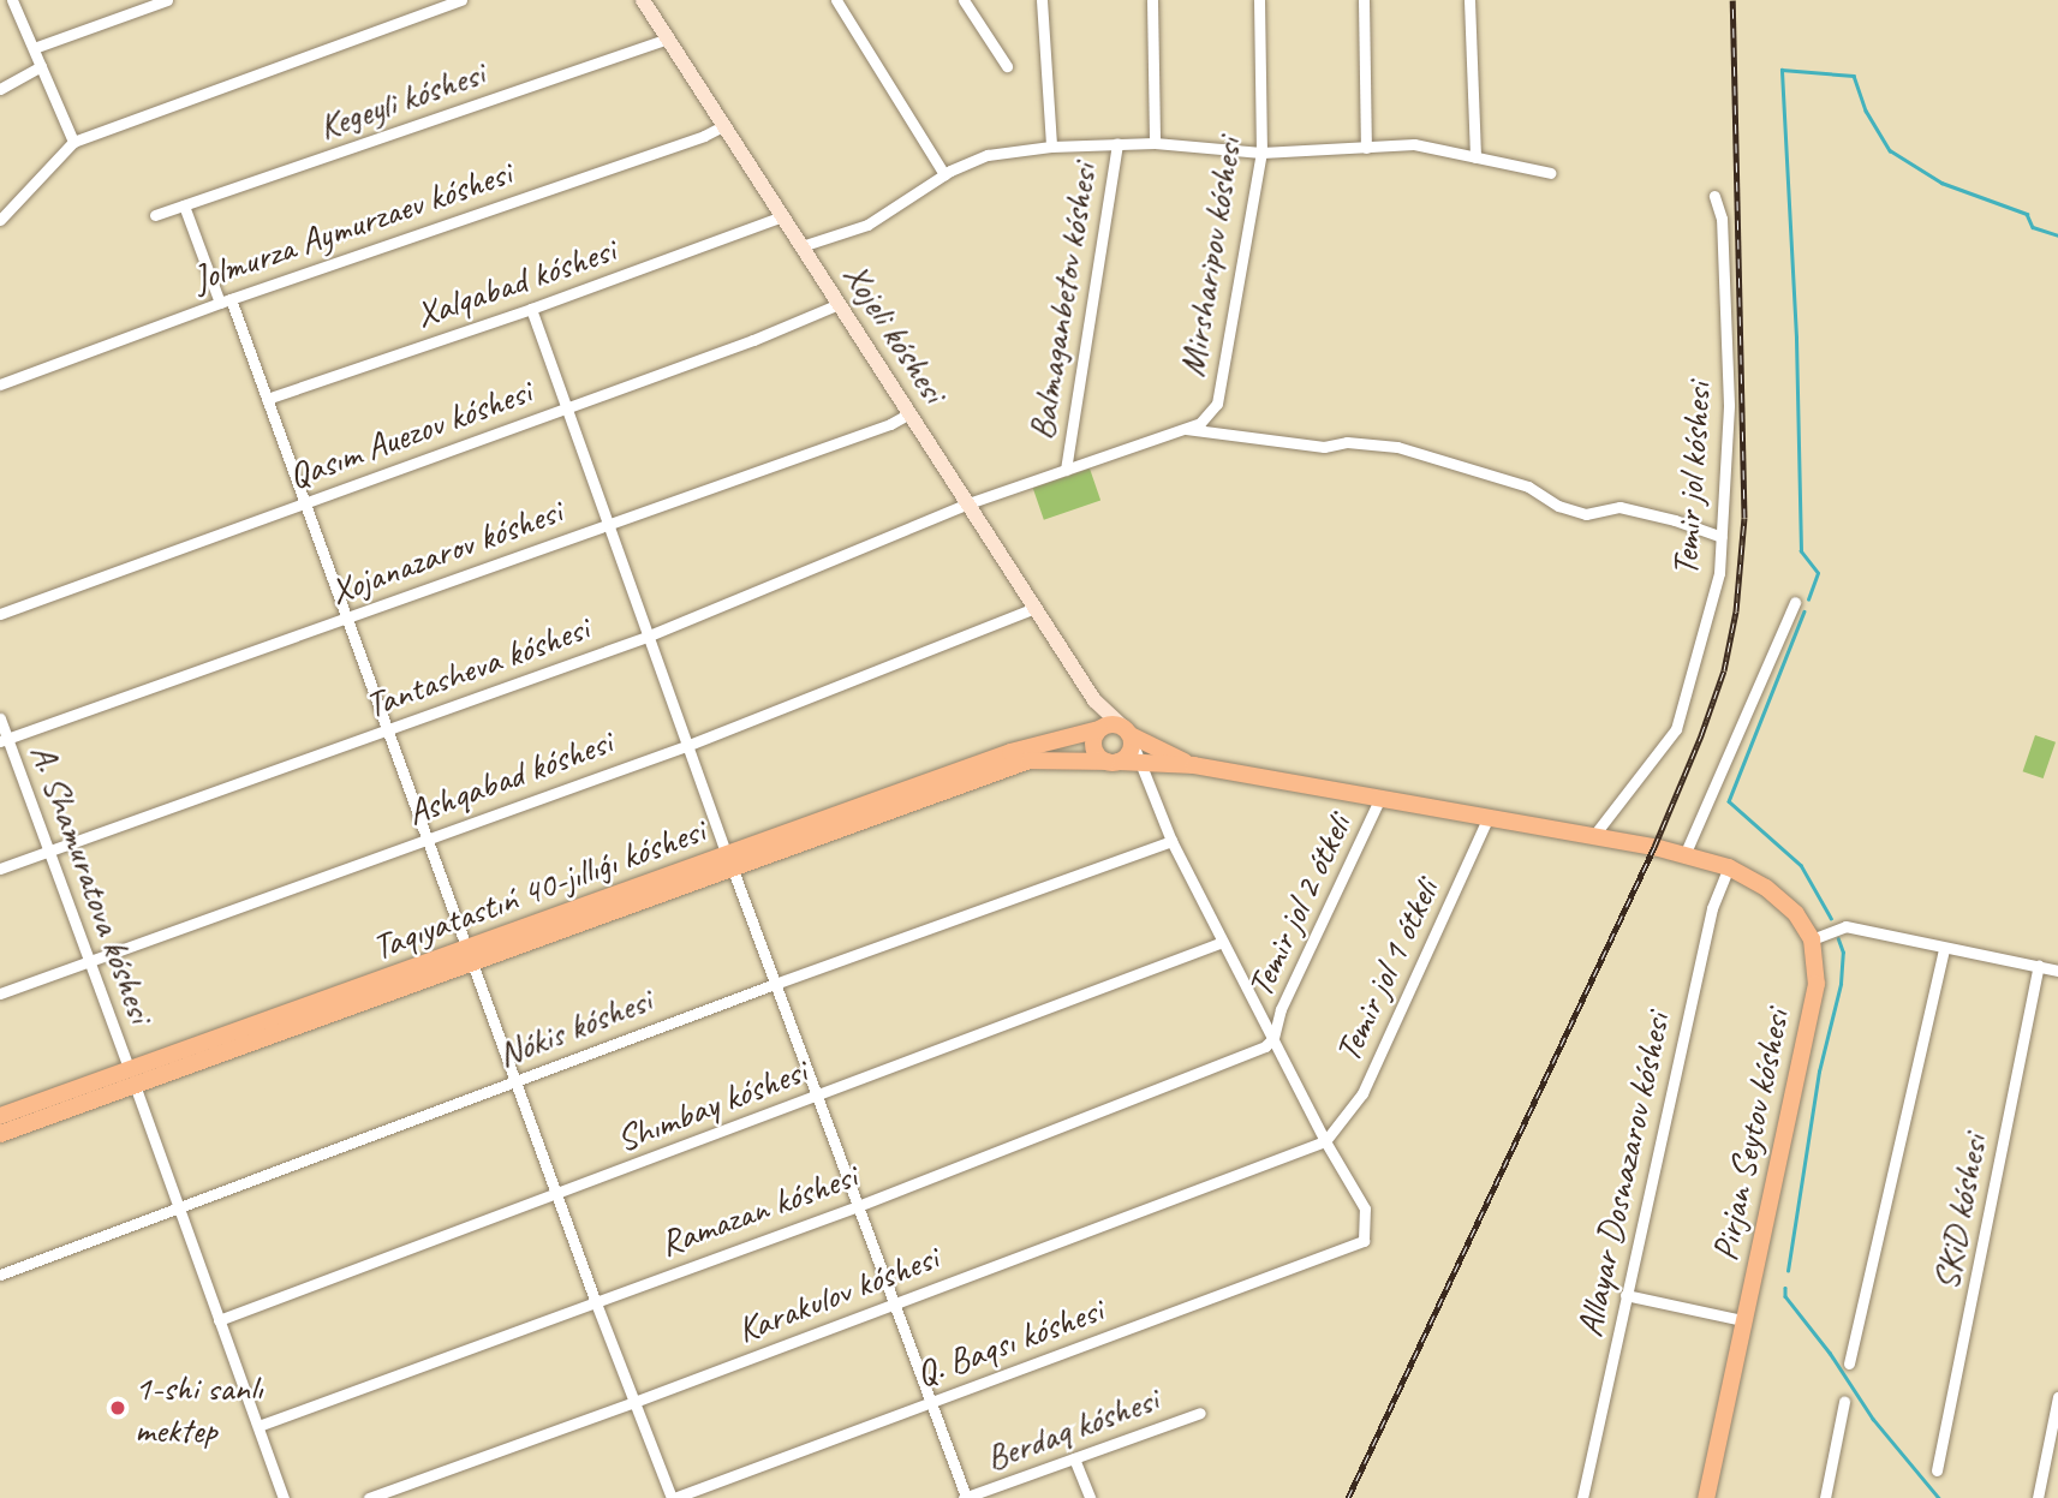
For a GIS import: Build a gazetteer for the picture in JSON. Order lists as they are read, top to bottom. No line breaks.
{"streets":{"main road":["Taqıyatastıń 40-jıllıǵı kóshesi","Pirjan Seytov kóshesi"],"street":["Kegeyli kóshesi","Jolmurza Aymurzaev kóshesi","Mirsharipov kóshesi","Xalqabad kóshesi","Balmaganbetov kóshesi","Xojeli kóshesi","Qasım Auezov kóshesi","Temir jol kóshesi","Xojanazarov kóshesi","Tantasheva kóshesi","Ashqabad kóshesi","A. Shamuratova kóshesi","Temir jol 2 ótkeli","Temir jol 1 ótkeli","Nókis kóshesi","Shımbay kóshesi","Allayar Dosnazarov kóshesi","Ramazan kóshesi","SKiD kóshesi","Karakulov kóshesi","Q. Baqsı kóshesi","Berdaq kóshesi"]},"crossings":[["Kegeyli kóshesi","Xojeli kóshesi"],["Jolmurza Aymurzaev kóshesi","Xojeli kóshesi"],["Mirsharipov kóshesi","Balmaganbetov kóshesi"],["Mirsharipov kóshesi","Xojeli kóshesi"],["Mirsharipov kóshesi","Tantasheva kóshesi"],["Xalqabad kóshesi","Xojeli kóshesi"],["Xojeli kóshesi","Qasım Auezov kóshesi"],["Xojeli kóshesi","Xojanazarov kóshesi"],["Xojeli kóshesi","Tantasheva kóshesi"],["Xojeli kóshesi","Ashqabad kóshesi"],["Xojanazarov kóshesi","A. Shamuratova kóshesi"],["Tantasheva kóshesi","A. Shamuratova kóshesi"],["Ashqabad kóshesi","A. Shamuratova kóshesi"],["A. Shamuratova kóshesi","Taqıyatastıń 40-jıllıǵı kóshesi"],["A. Shamuratova kóshesi","Nókis kóshesi"],["A. Shamuratova kóshesi","Shımbay kóshesi"],["A. Shamuratova kóshesi","Ramazan kóshesi"],["Temir jol 2 ótkeli","Ramazan kóshesi"],["Temir jol 1 ótkeli","Karakulov kóshesi"],["Temir jol 1 ótkeli","Q. Baqsı kóshesi"],["Karakulov kóshesi","Q. Baqsı kóshesi"]],"places":["1-shi sanlı mektep"]}
